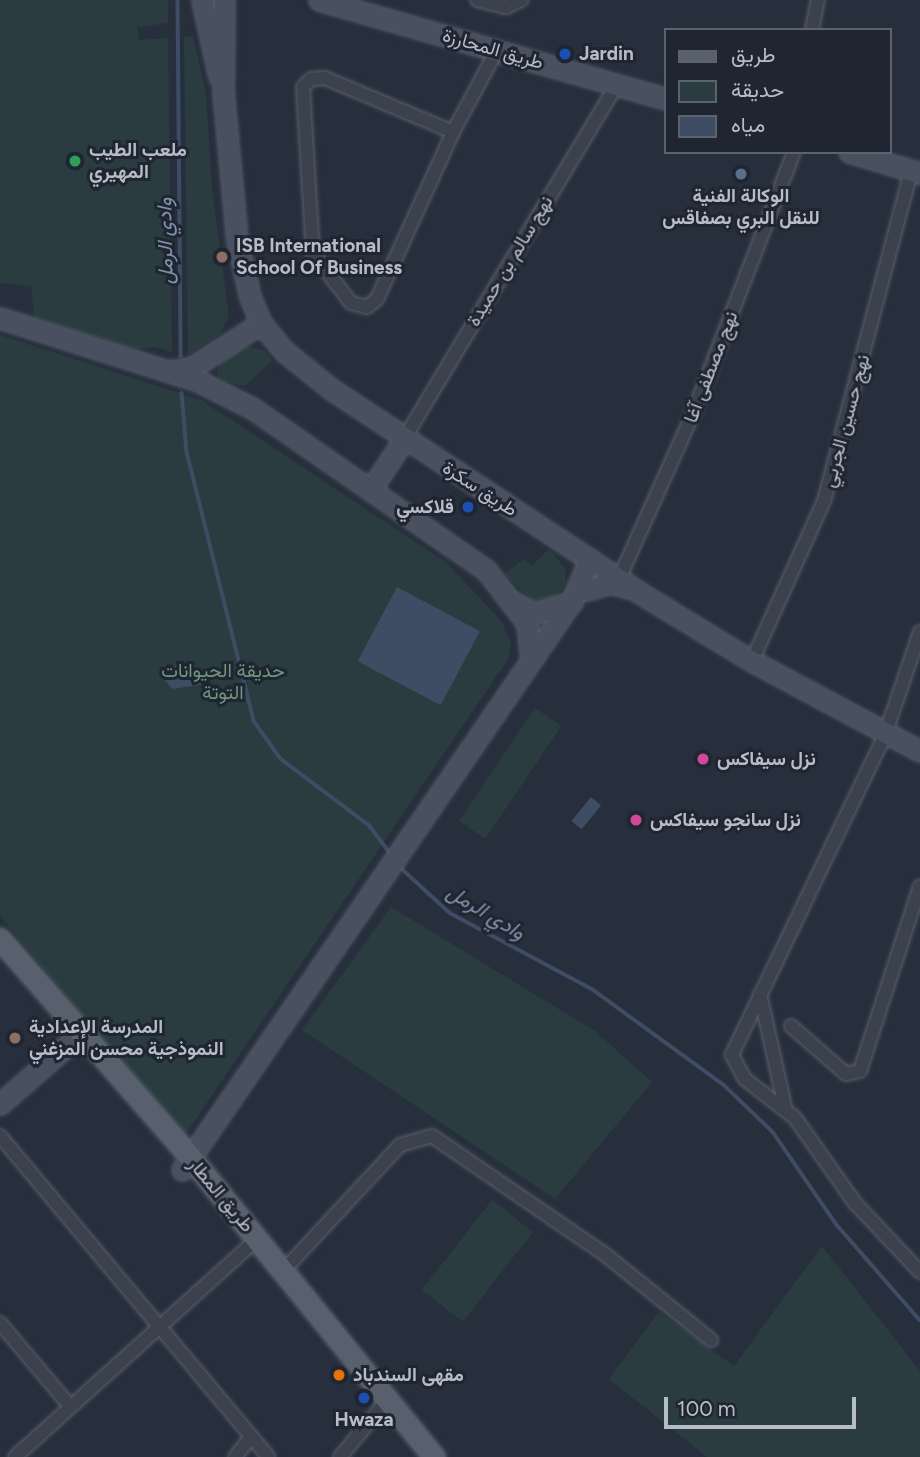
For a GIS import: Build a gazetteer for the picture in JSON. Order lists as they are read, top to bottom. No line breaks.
{"streets":{"main road":["طريق المحارزة","طريق سكرة","طريق المطار"],"street":["نهج سالم بن حميدة","نهج مصطفى آغا","نهج حسين الجربي"]},"crossings":[["طريق المحارزة","نهج سالم بن حميدة"],["نهج سالم بن حميدة","طريق سكرة"],["نهج مصطفى آغا","طريق سكرة"],["نهج حسين الجربي","طريق سكرة"]],"water":["وادي الرمل"],"parks":["حديقة الحيوانات التوتة"],"places":["Jardin","ملعب الطيب المهيري","الوكالة الفنية للنقل البري بصفاقس","ISB International School Of Business","قلاكسي","نزل سيفاكس","نزل سانجو سيفاكس","المدرسة الإعدادية النموذجية محسن المزغني","مقهى السندباد","Hwaza"],"legend":["طريق","حديقة","مياه"],"scale_bar":"100 m"}
